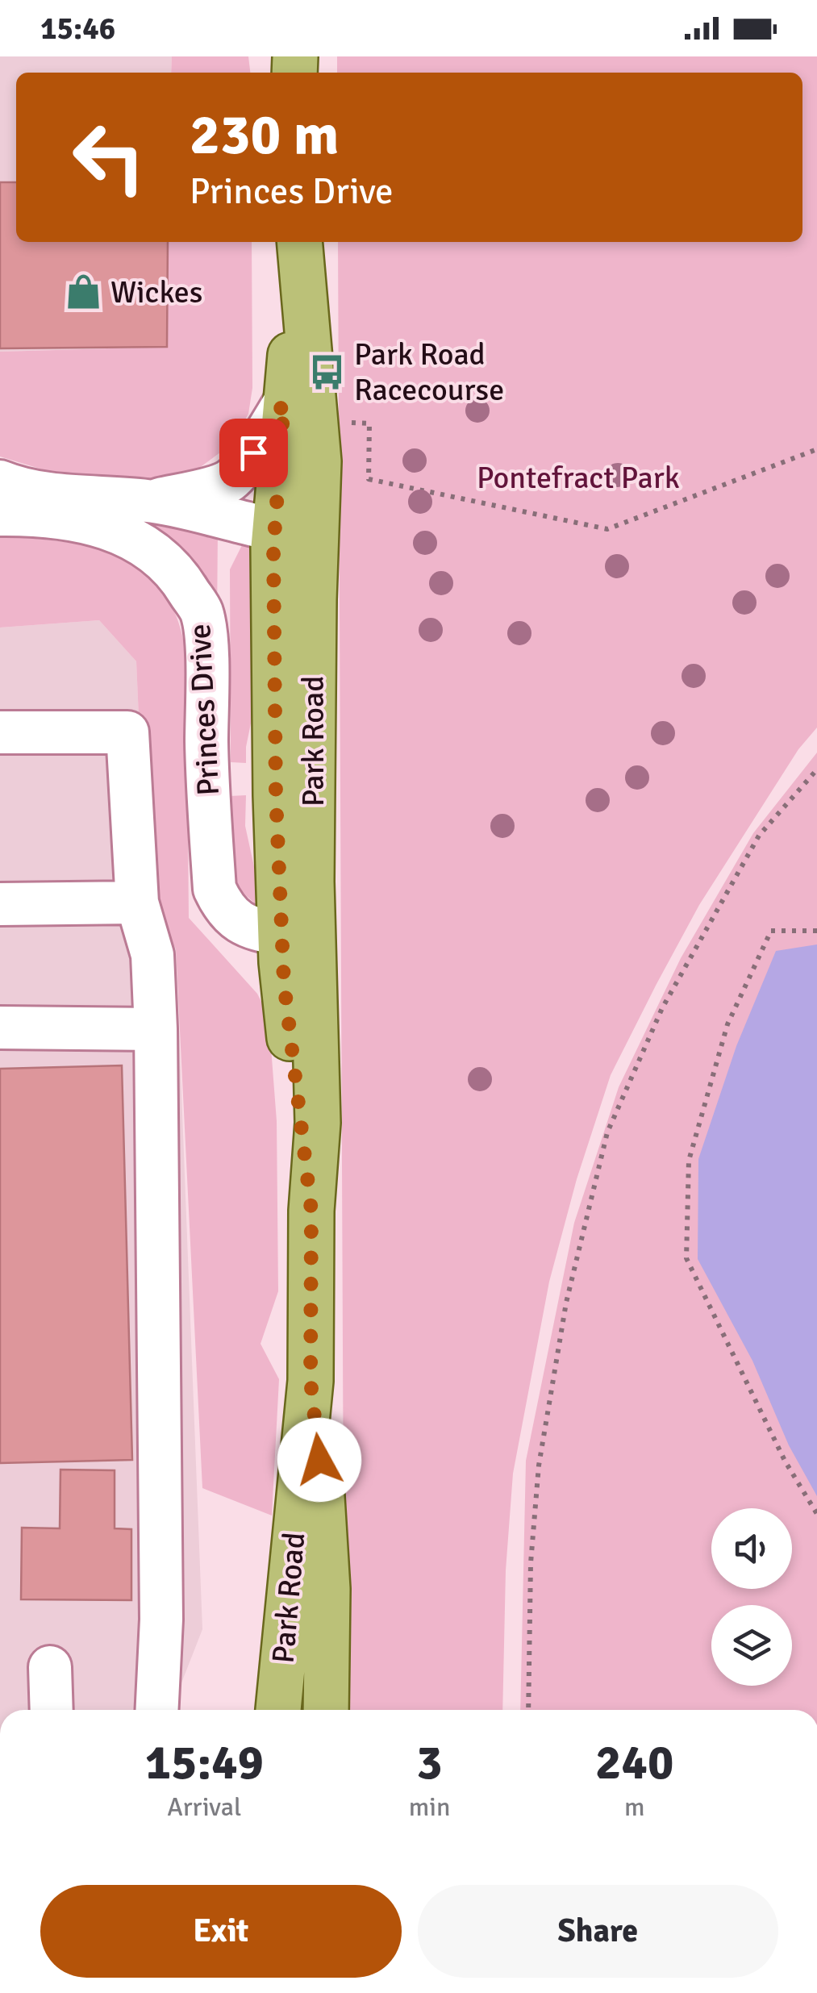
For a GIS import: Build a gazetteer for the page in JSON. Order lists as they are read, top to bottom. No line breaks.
{"streets":{"main road":["Park Road"],"street":["Princes Drive"]},"crossings":[["Princes Drive","Park Road"]],"parks":["Pontefract Park"],"places":{"shop":["Wickes"],"bus stop":["Park Road Racecourse"]},"page":{"status":"15:46","turn":["230 m","Princes Drive"],"eta":["15:49","Arrival","3","min","240","m"],"buttons":["Exit","Share"]}}
